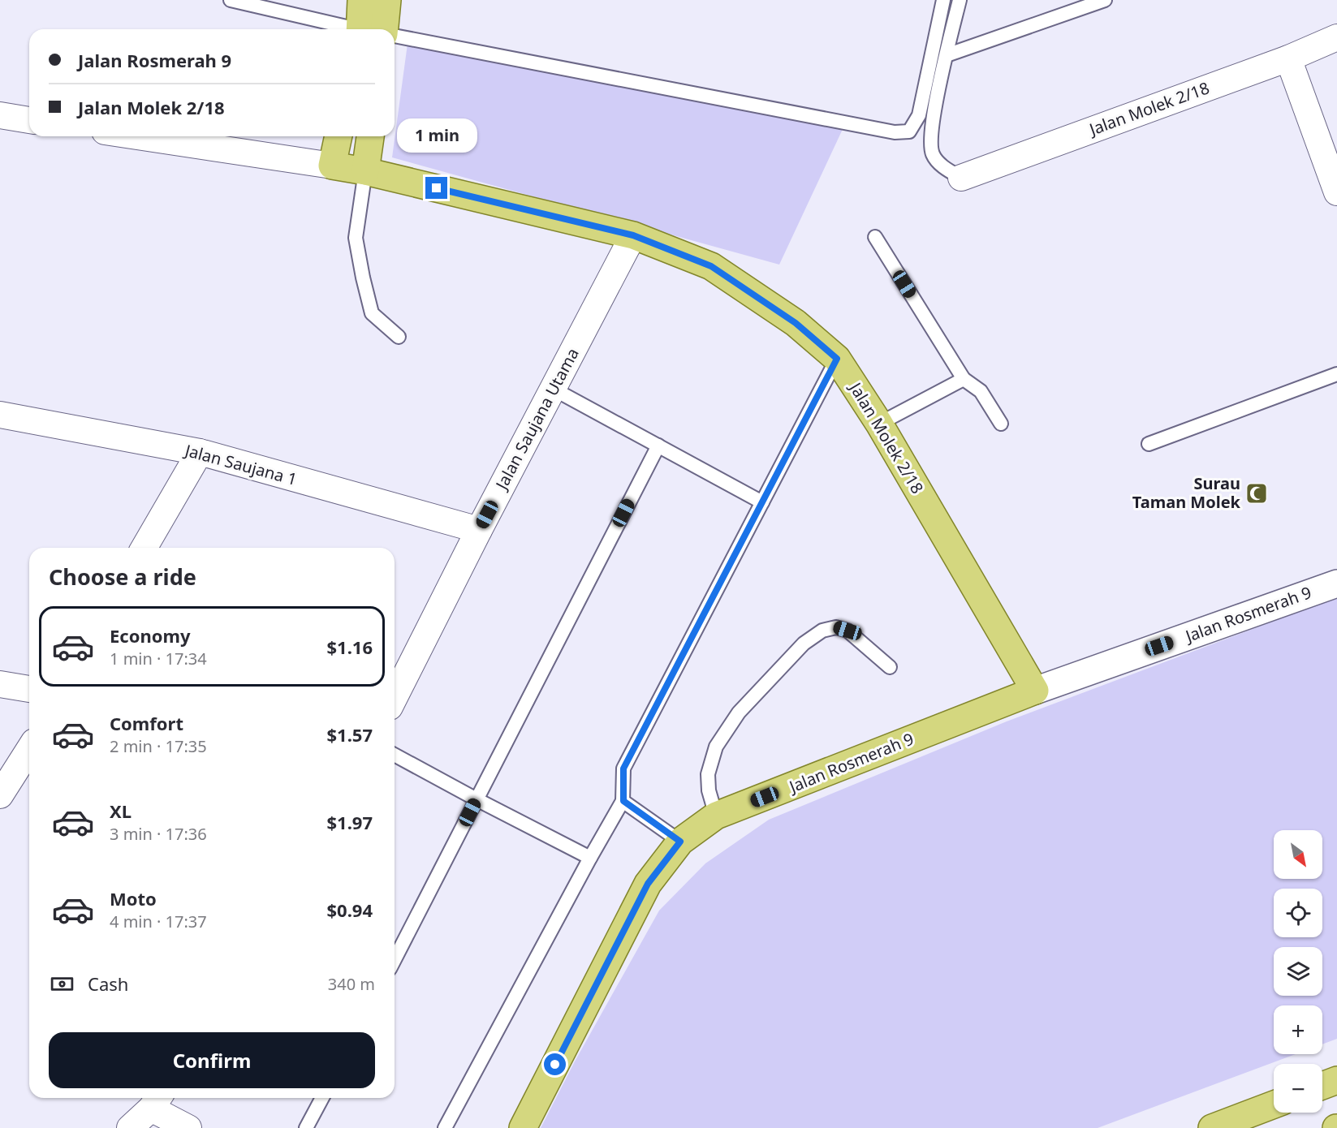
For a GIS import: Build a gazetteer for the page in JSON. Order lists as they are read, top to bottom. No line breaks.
{"streets":{"main road":["Jalan Molek 2/18","Jalan Rosmerah 9"],"street":["Jalan Saujana Utama","Jalan Saujana 1"]},"crossings":[["Jalan Molek 2/18","Jalan Saujana Utama"],["Jalan Molek 2/18","Jalan Rosmerah 9"],["Jalan Saujana Utama","Jalan Saujana 1"]],"places":{"mosque":["Surau Taman Molek"]},"north":"bottom right","page":{"banner":["Jalan Rosmerah 9","Jalan Molek 2/18"],"bubble":"1 min","heading":"Choose a ride","list":[{"name":"Economy","note":"1 min · 17:34","value":"$1.16"},{"name":"Comfort","note":"2 min · 17:35","value":"$1.57"},{"name":"XL","note":"3 min · 17:36","value":"$1.97"},{"name":"Moto","note":"4 min · 17:37","value":"$0.94"}],"map_buttons":["+","−"],"pay":["Cash","340 m"],"buttons":"Confirm"}}
